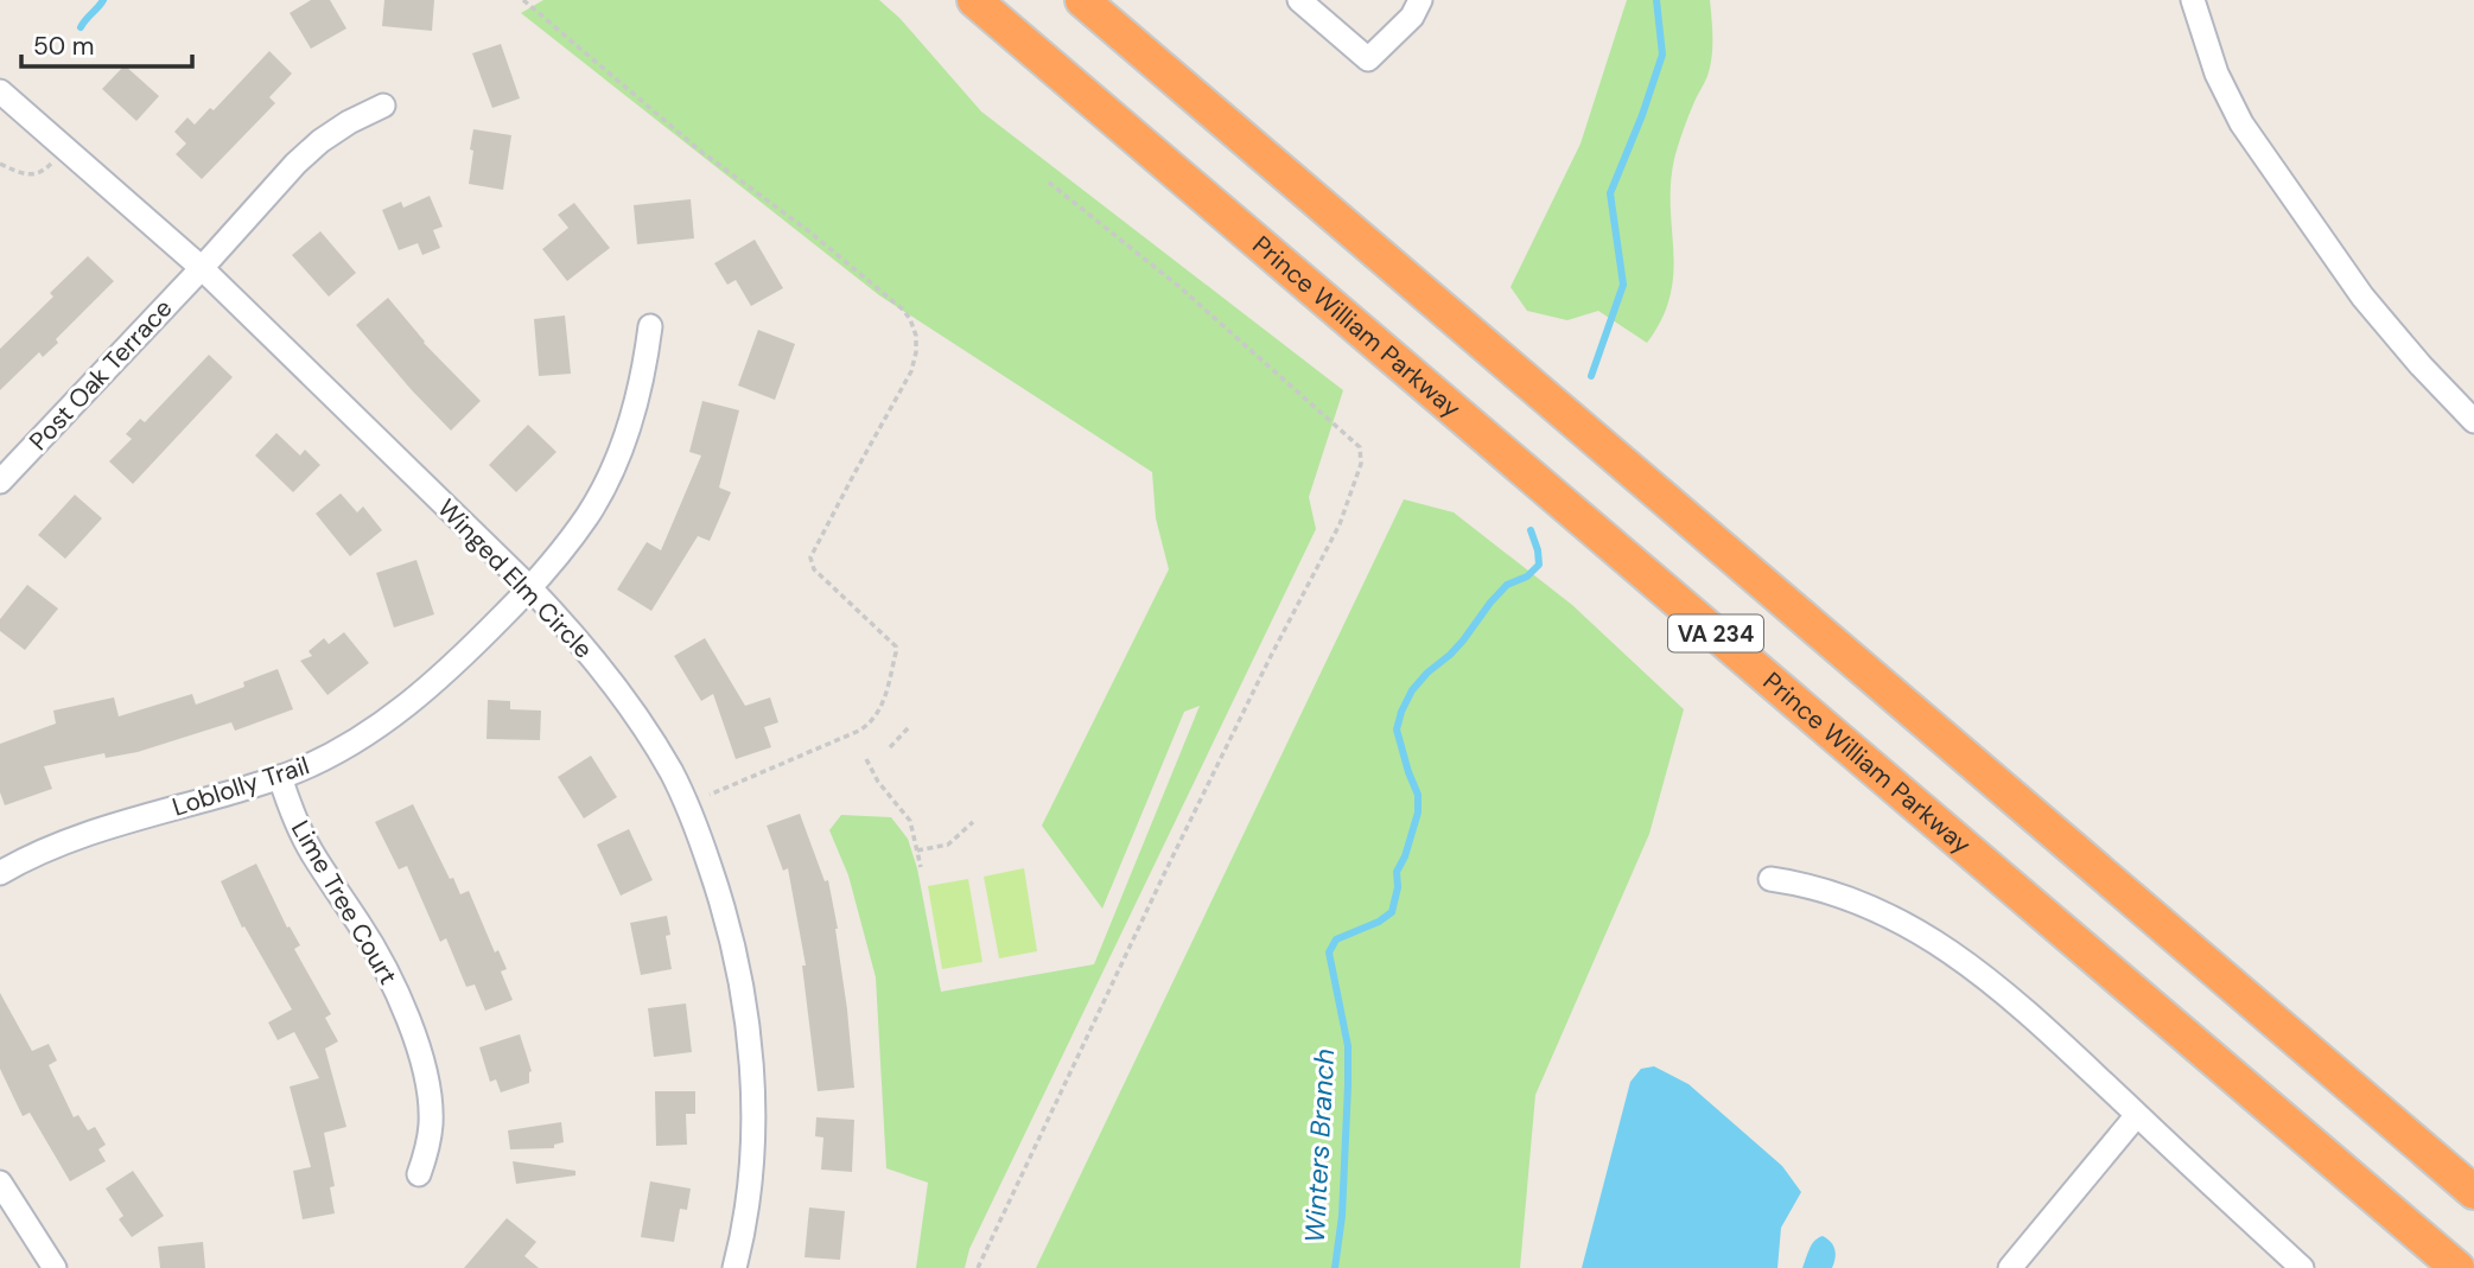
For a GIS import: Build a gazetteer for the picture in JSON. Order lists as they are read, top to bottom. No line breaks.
{"streets":{"highway":["Prince William Parkway","VA 234"],"street":["Post Oak Terrace","Winged Elm Circle","Loblolly Trail","Lime Tree Court"]},"crossings":[["Post Oak Terrace","Winged Elm Circle"],["Winged Elm Circle","Loblolly Trail"],["Loblolly Trail","Lime Tree Court"]],"water":["Winters Branch"],"scale_bar":"50 m"}
